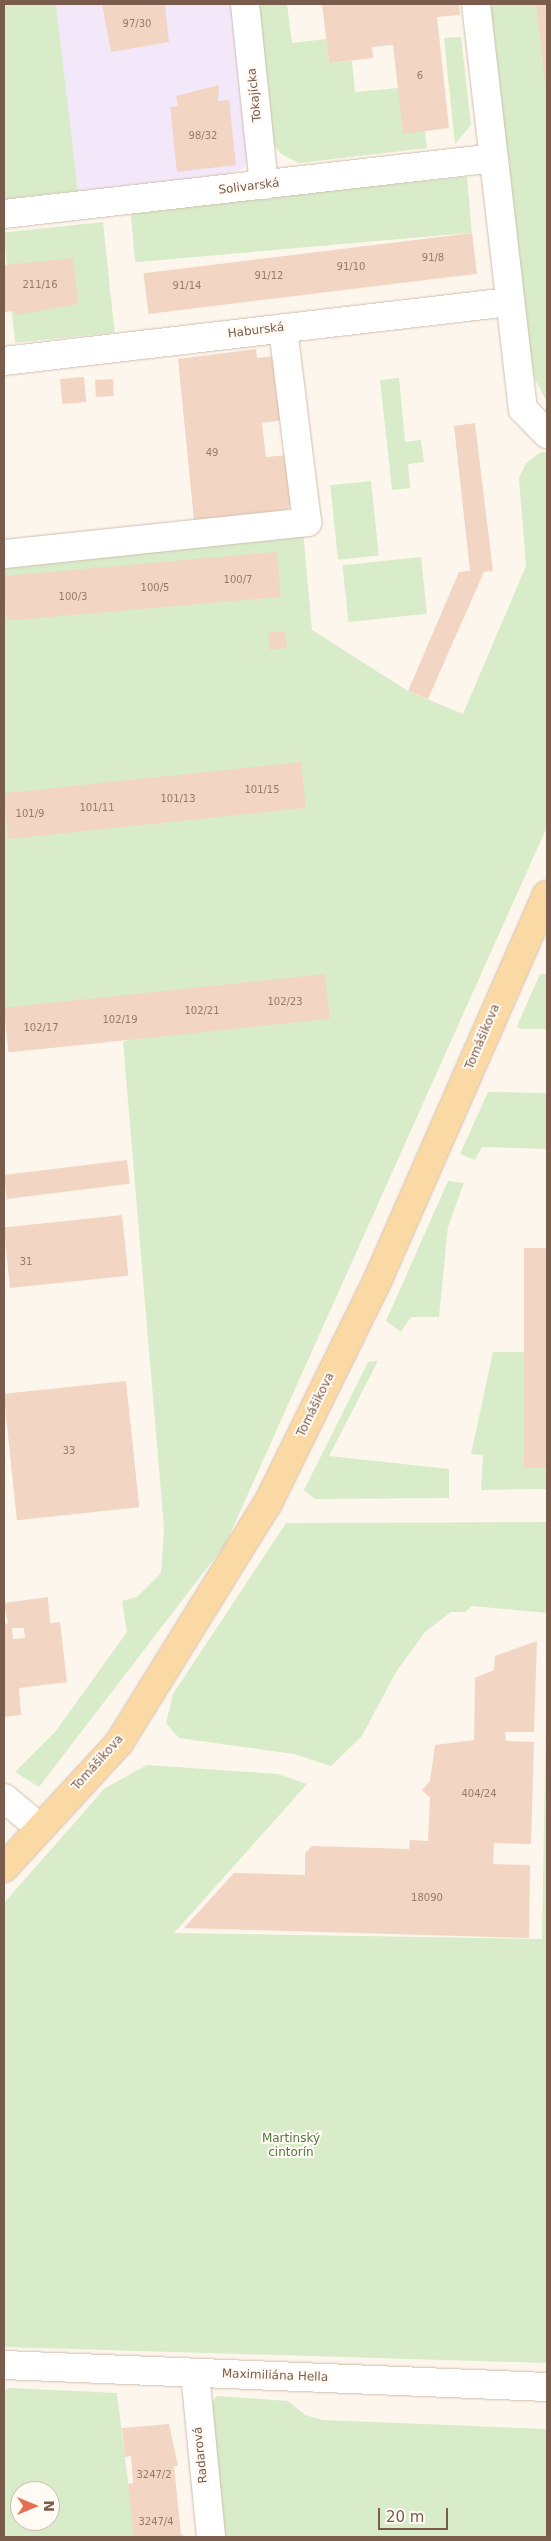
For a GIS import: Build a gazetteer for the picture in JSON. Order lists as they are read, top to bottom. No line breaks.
{"streets":{"main road":["Tomášikova"],"street":["Tokajícka","Solivarská","Haburská","Maximiliána Hella","Radarová"]},"crossings":[["Tokajícka","Solivarská"],["Maximiliána Hella","Radarová"]],"parks":["Martinský cintorín"],"house_numbers":["97/30","6","98/32","91/8","91/10","91/12","211/16","91/14","49","100/7","100/5","100/3","101/15","101/13","101/11","101/9","102/23","102/21","102/19","102/17","31","33","404/24","18090","3247/2","3247/4"],"scale_bar":"20 m","north":"right"}
